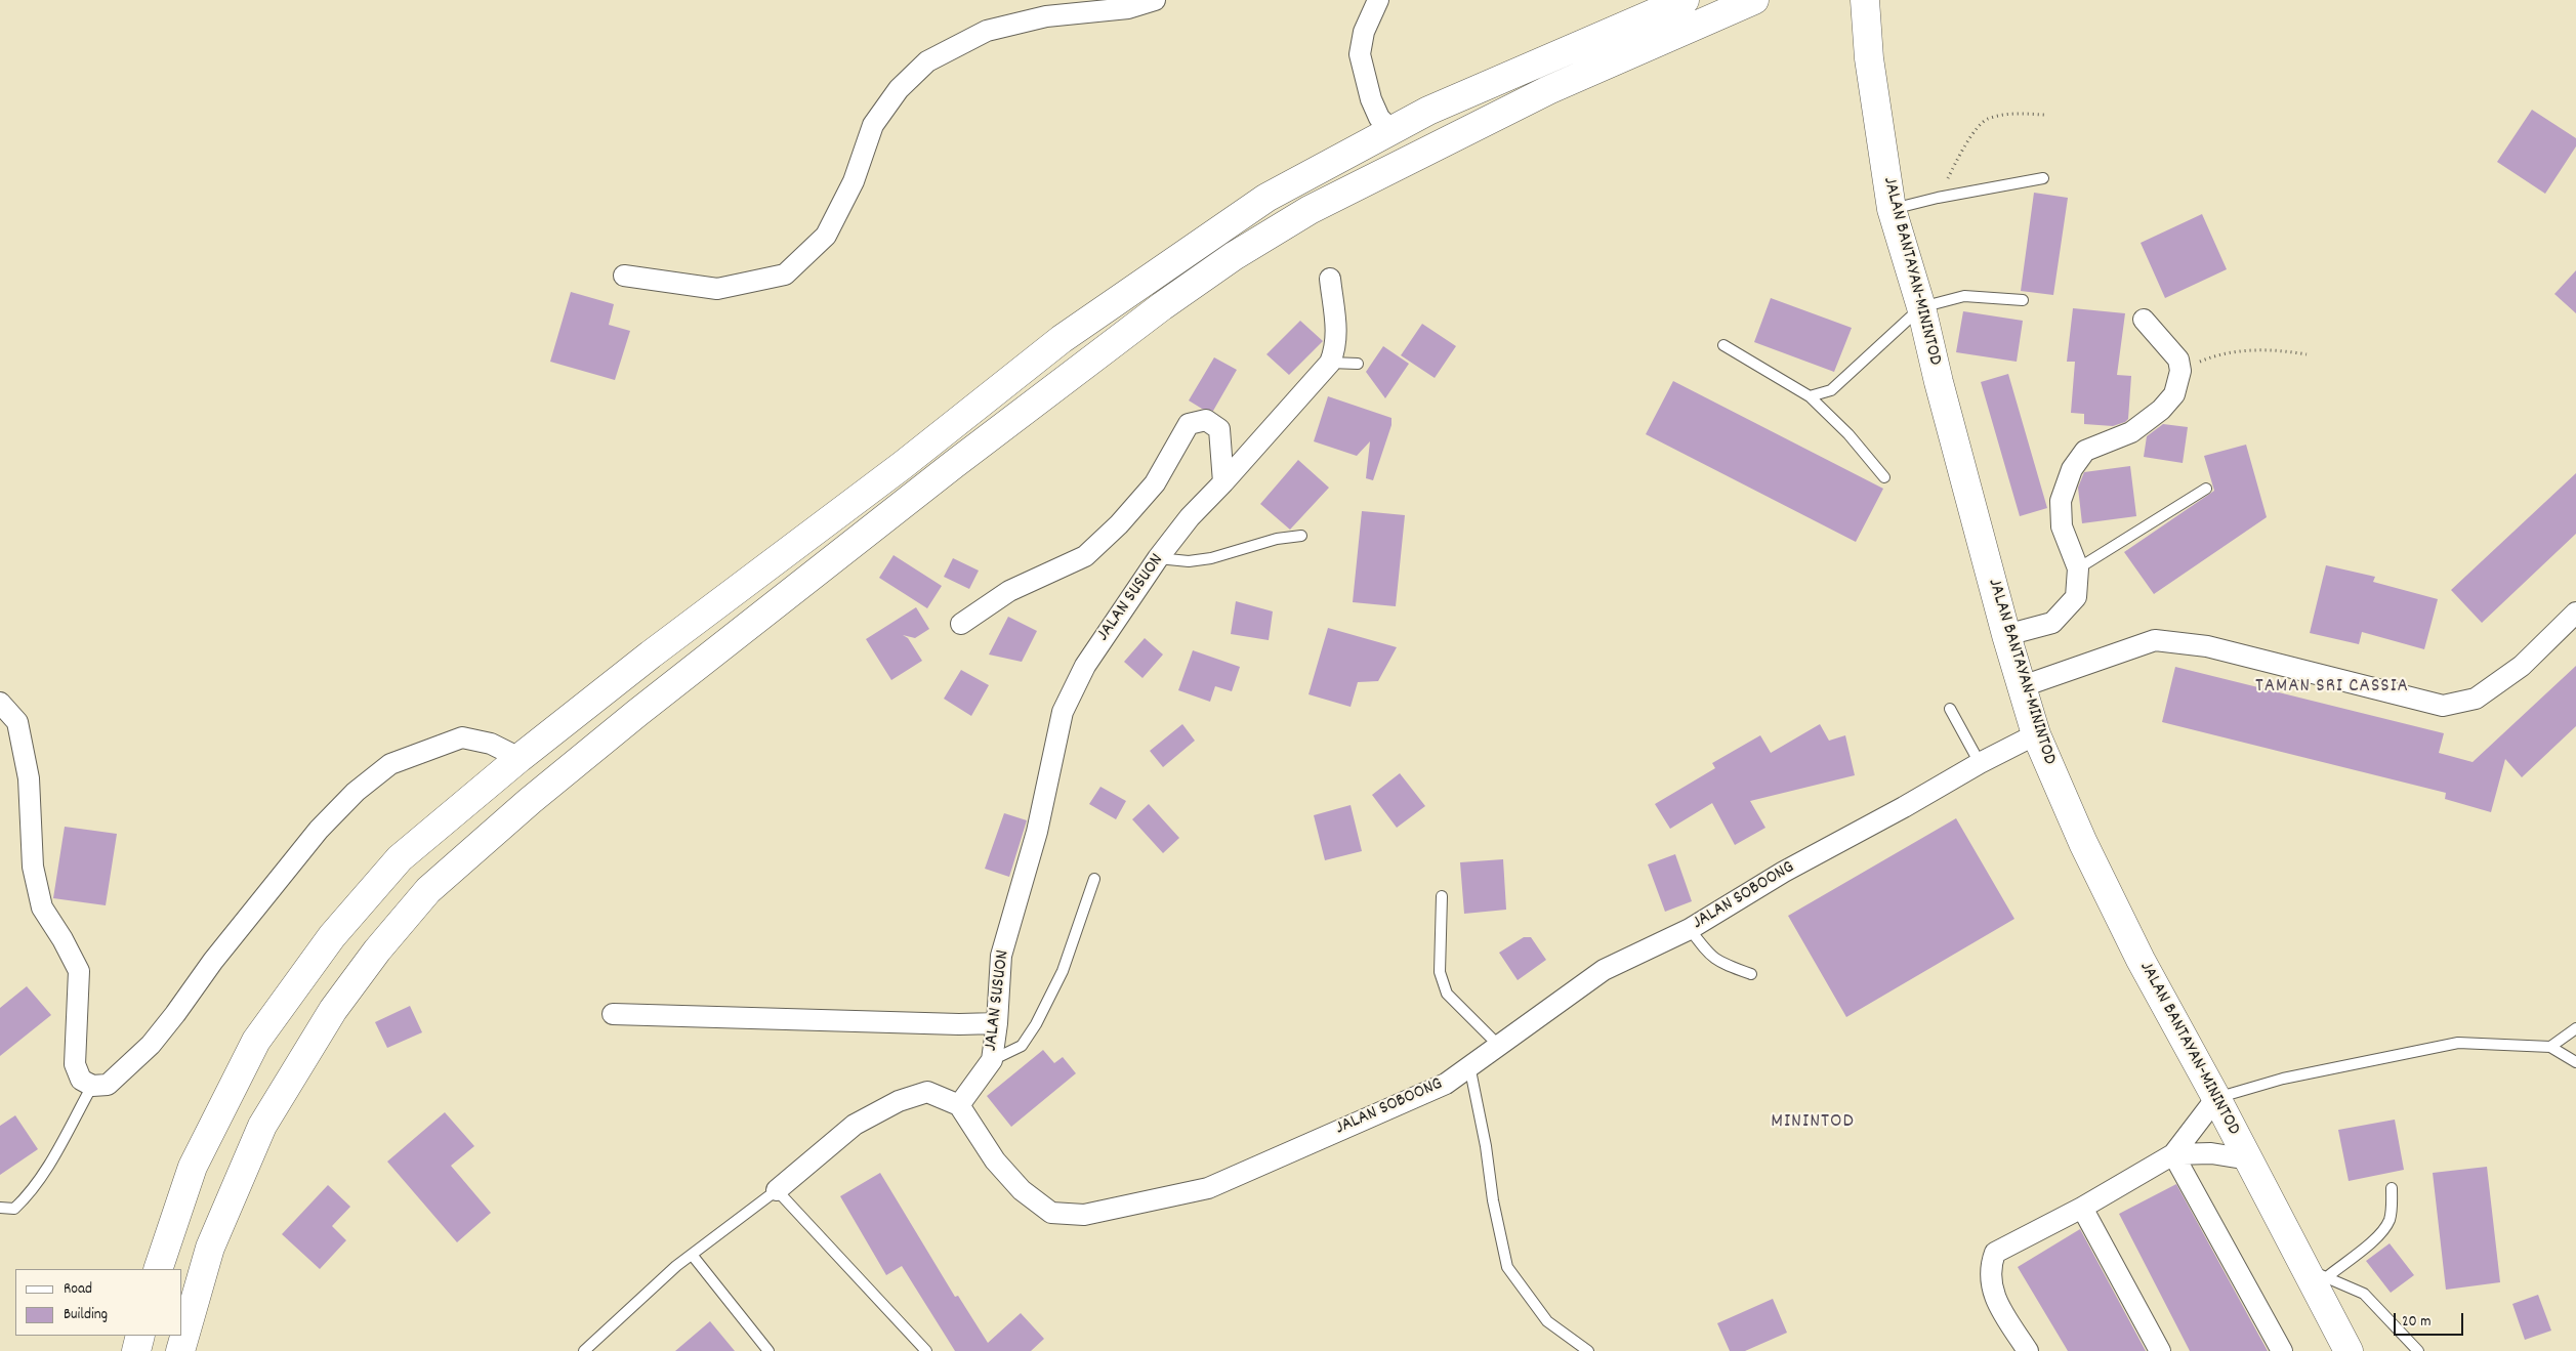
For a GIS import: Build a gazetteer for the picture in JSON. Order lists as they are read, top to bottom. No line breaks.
{"streets":{"main road":["JALAN BANTAYAN-MININTOD"],"street":["JALAN SUSUON","JALAN SOBOONG"]},"crossings":[["JALAN BANTAYAN-MININTOD","JALAN SOBOONG"],["JALAN SUSUON","JALAN SOBOONG"]],"districts":["TAMAN SRI CASSIA","MININTOD"],"legend":["Road","Building"],"scale_bar":"20 m"}
